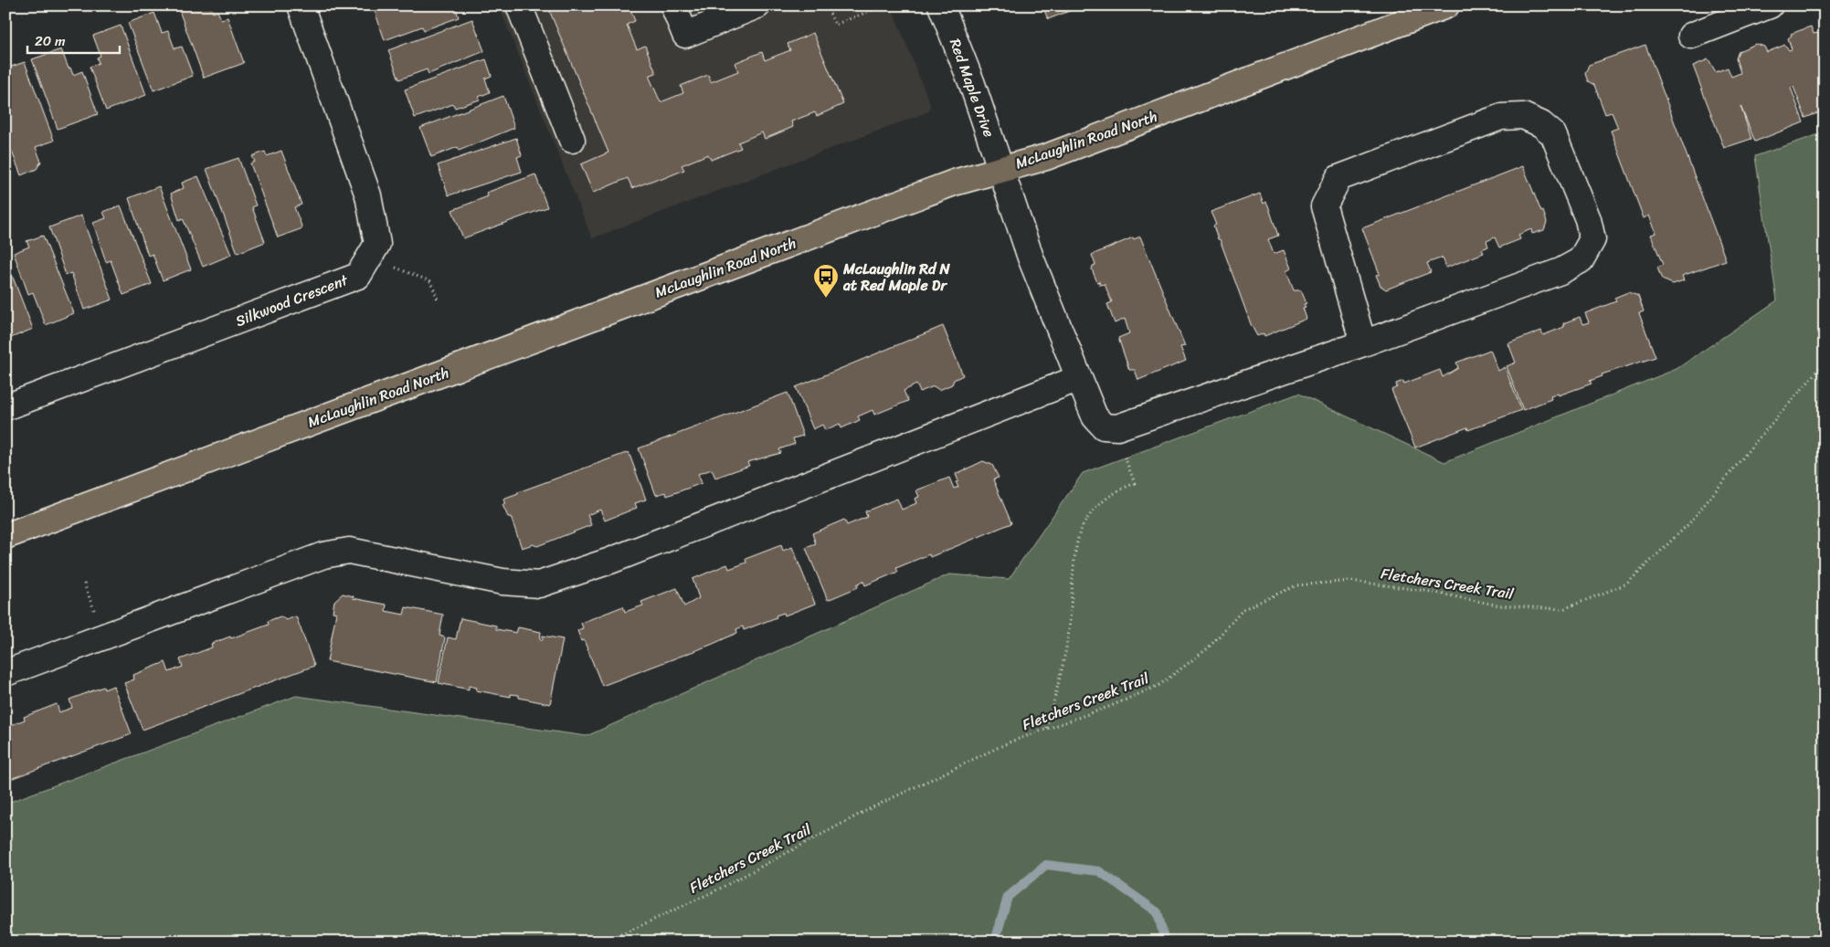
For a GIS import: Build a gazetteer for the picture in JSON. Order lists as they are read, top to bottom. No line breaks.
{"streets":{"main road":["McLaughlin Road North"],"street":["Red Maple Drive","Silkwood Crescent"],"path":["Fletchers Creek Trail"]},"crossings":[["Red Maple Drive","McLaughlin Road North"]],"places":{"bus stop":["McLaughlin Rd N at Red Maple Dr"]},"scale_bar":"20 m"}
